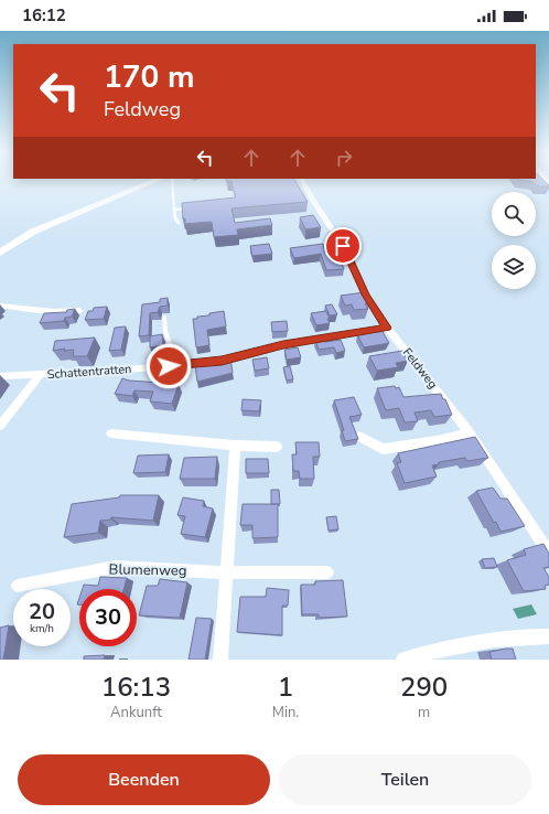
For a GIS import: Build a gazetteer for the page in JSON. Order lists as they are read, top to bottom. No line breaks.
{"streets":{"street":["Feldweg","Schattentratten","Blumenweg"]},"crossings":[["Feldweg","Schattentratten"]],"page":{"status":"16:12","turn":["170 m","Feldweg"],"speed":"20 km/h","limit":"30","eta":["16:13","Ankunft","1","Min.","290","m"],"buttons":["Beenden","Teilen"]}}
